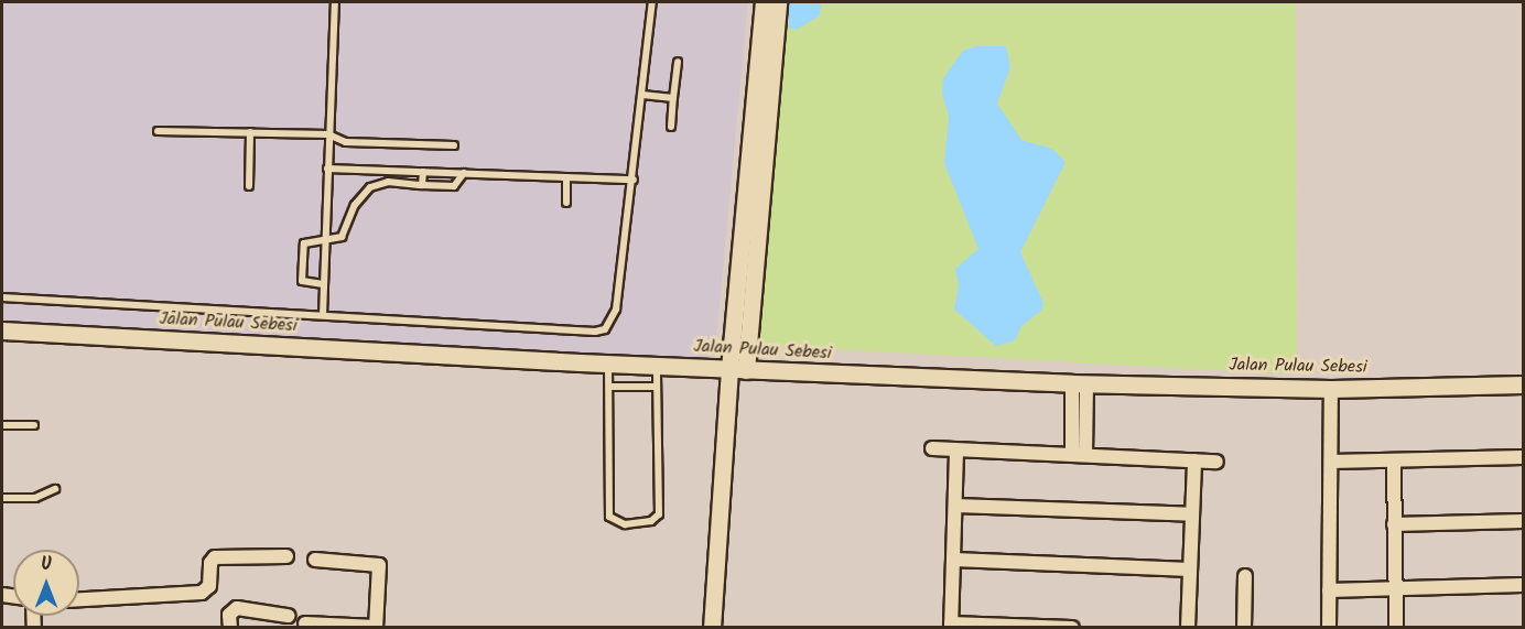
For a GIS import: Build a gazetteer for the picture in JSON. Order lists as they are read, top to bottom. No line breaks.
{"streets":{"street":["Jalan Pulau Sebesi"]},"north":"top"}
